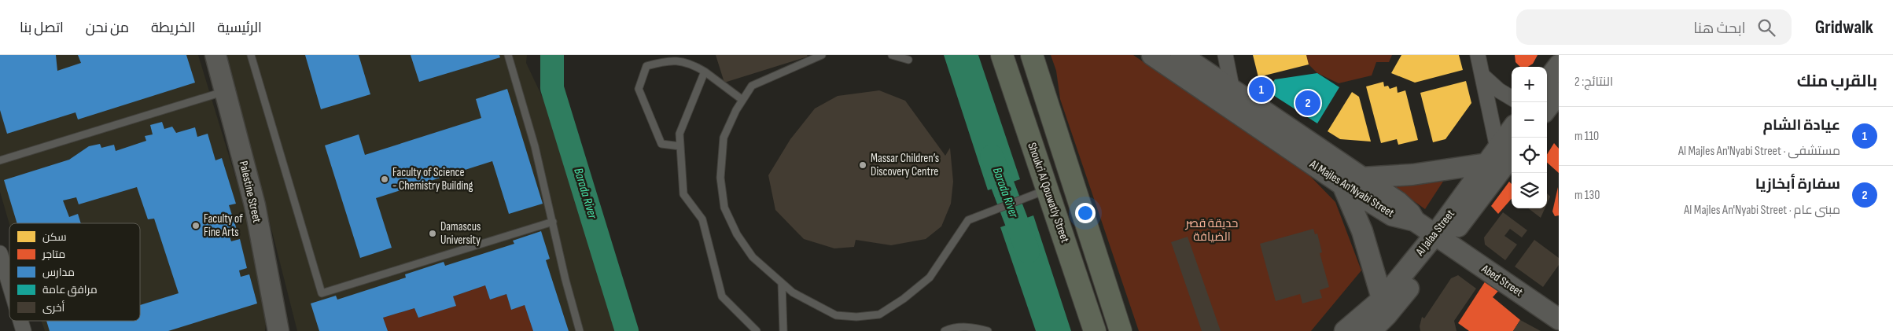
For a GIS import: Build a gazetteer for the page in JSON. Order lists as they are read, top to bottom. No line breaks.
{"streets":{"highway":["Shoukri Al Qouwatly Street"],"main road":["Al Majles An'Nyabi Street","Palestine Street","Al Jalaa Street","Abed Street"]},"crossings":[["Al Majles An'Nyabi Street","Abed Street"],["Al Jalaa Street","Abed Street"]],"water":["Barada River"],"parks":["حديقة قصر الضيافة"],"places":["Massar Children’s Discovery Centre","Faculty of Science - Chemistry Building","Faculty of Fine Arts","Damascus University"],"legend":["سكن","متاجر","مدارس","مرافق عامة","أخرى"],"page":{"header":"Gridwalk","search":"ابحث هنا","nav":["الرئيسية","الخريطة","من نحن","اتصل بنا"],"heading":["بالقرب منك","النتائج: 2"],"map_buttons":["+","−"],"pins":["1","2"],"list":[{"mark":"1","name":"عيادة الشام","note":"مستشفى · Al Majles An'Nyabi Street","value":"110 m"},{"mark":"2","name":"سفارة أبخازيا","note":"مبنى عام · Al Majles An'Nyabi Street","value":"130 m"}]}}
